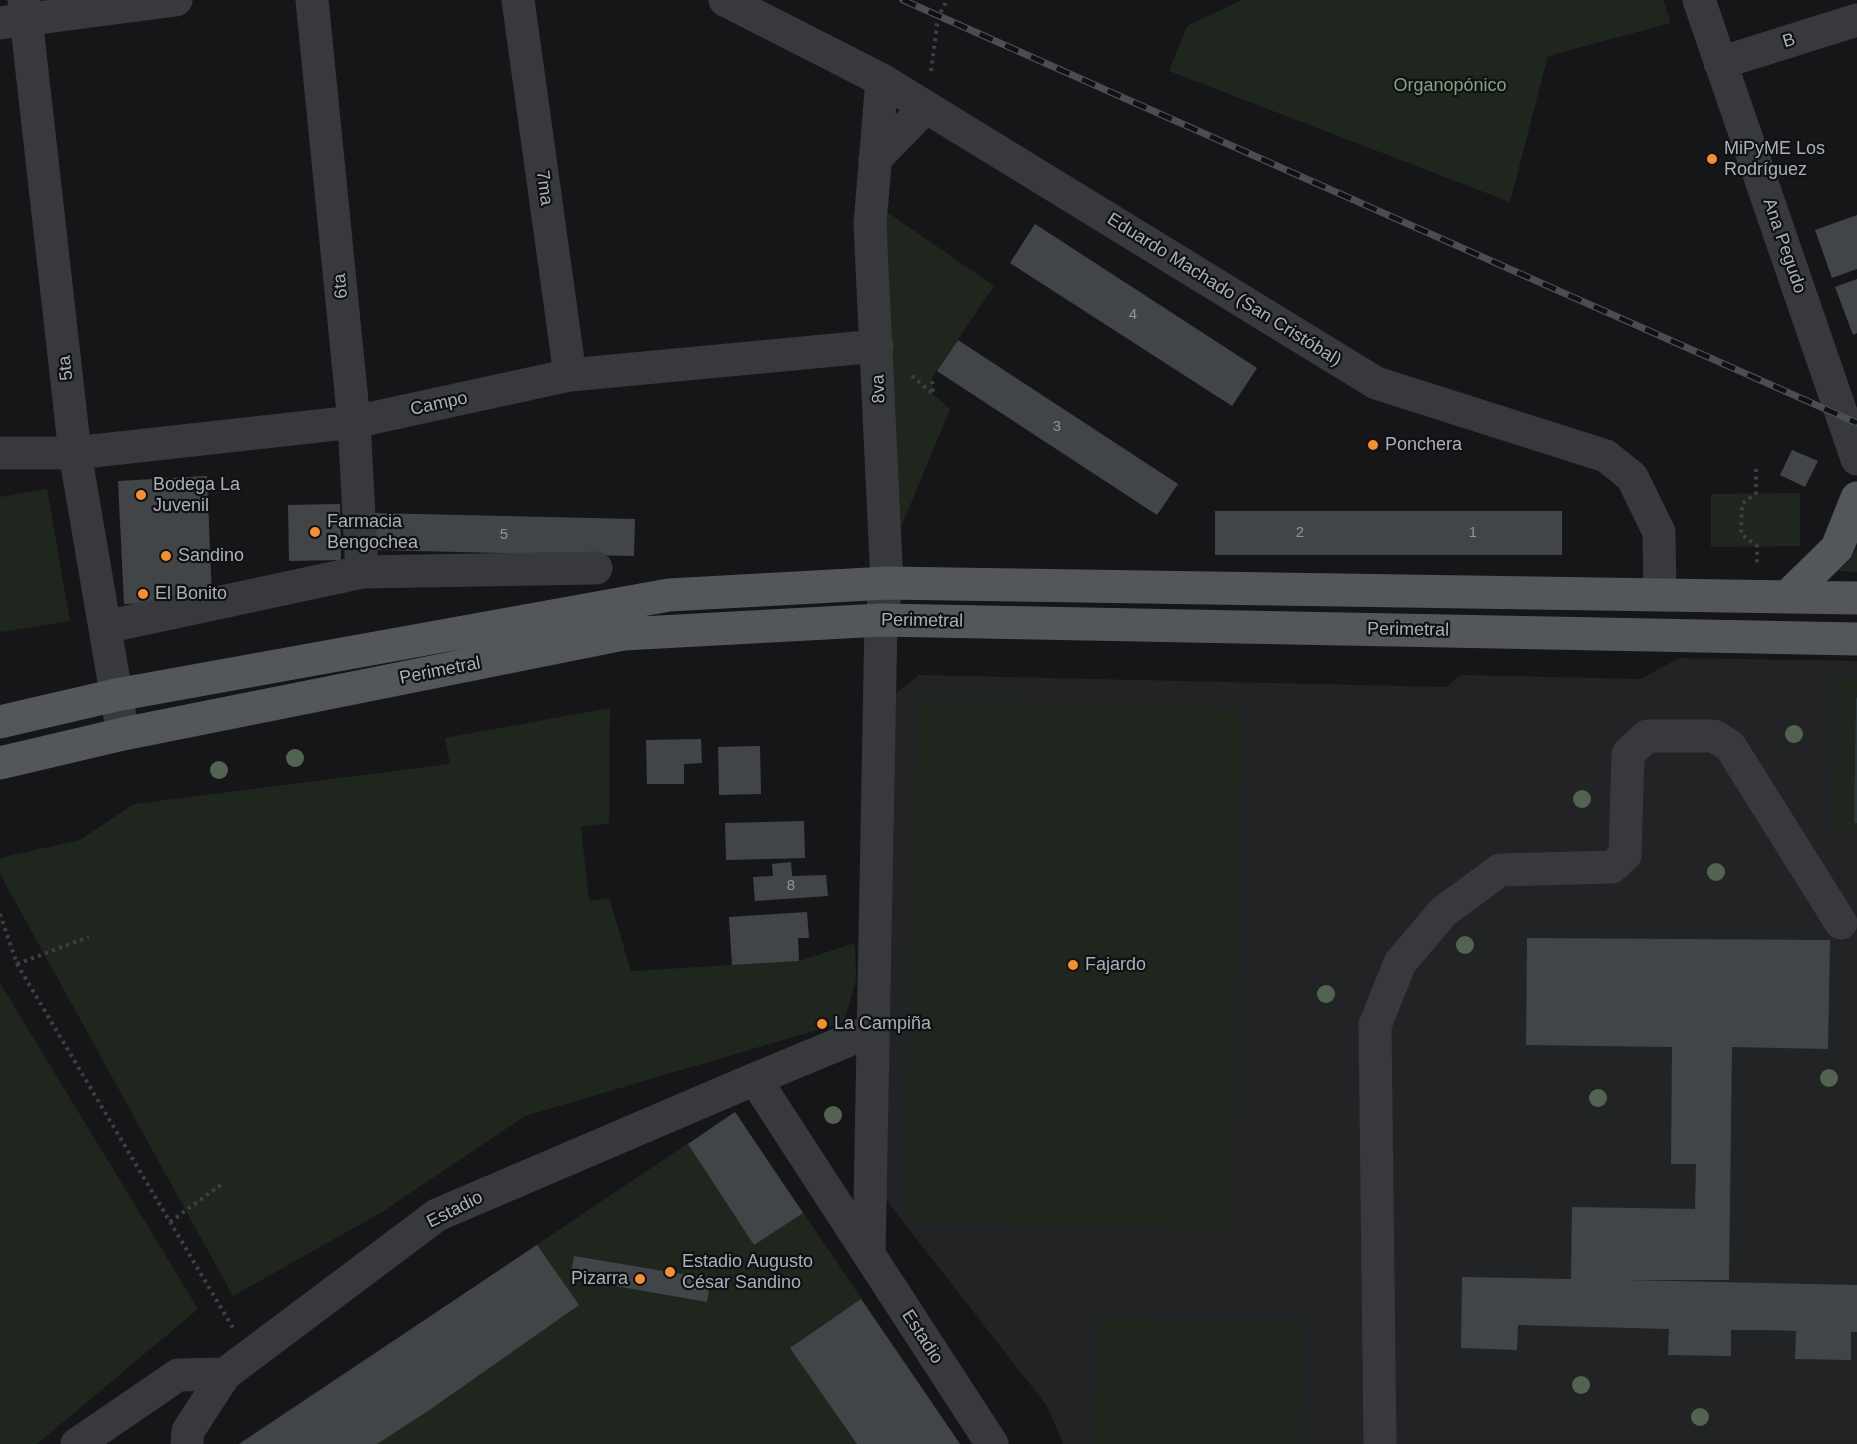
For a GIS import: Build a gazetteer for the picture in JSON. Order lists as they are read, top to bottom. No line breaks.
{"streets":{"main road":["Perimetral"],"street":["B","7ma","Ana Pegudo","6ta","Eduardo Machado (San Cristóbal)","5ta","8va","Campo","Estadio"]},"crossings":[["B","Ana Pegudo"],["7ma","Campo"],["6ta","Campo"],["Eduardo Machado (San Cristóbal)","8va"],["Eduardo Machado (San Cristóbal)","Perimetral"],["5ta","Campo"],["5ta","Perimetral"],["8va","Campo"],["8va","Perimetral"],["8va","Estadio"]],"parks":["Organopónico"],"places":["MiPyME Los Rodríguez","Ponchera","Bodega La Juvenil","Farmacia Bengochea","Sandino","El Bonito","Fajardo","La Campiña","Estadio Augusto César Sandino","Pizarra"],"house_numbers":["4","3","2","1","5","8"]}
